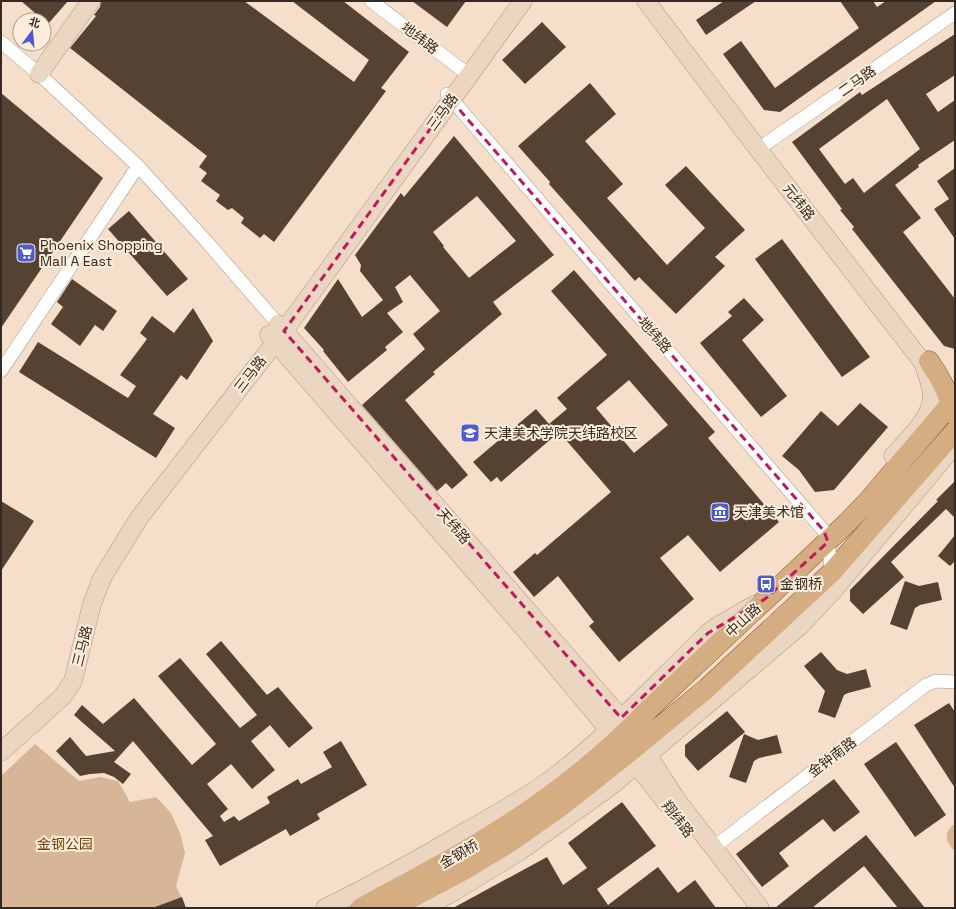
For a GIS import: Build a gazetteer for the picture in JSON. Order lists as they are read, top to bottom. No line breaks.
{"streets":{"main road":["中山路","金钢桥"],"street":["地纬路","二马路","三马路","元纬路","天纬路","金钟南路","翔纬路"]},"crossings":[["地纬路","三马路"],["地纬路","中山路"],["二马路","元纬路"],["三马路","天纬路"],["元纬路","中山路"],["天纬路","中山路"],["天纬路","翔纬路"],["中山路","翔纬路"],["中山路","金钢桥"],["金钟南路","翔纬路"]],"parks":["金钢公园"],"places":{"supermarket":["Phoenix Shopping Mall A East"],"school or university":["天津美术学院天纬路校区"],"museum":["天津美术馆"],"bus stop":["金钢桥"]},"north":"top"}
